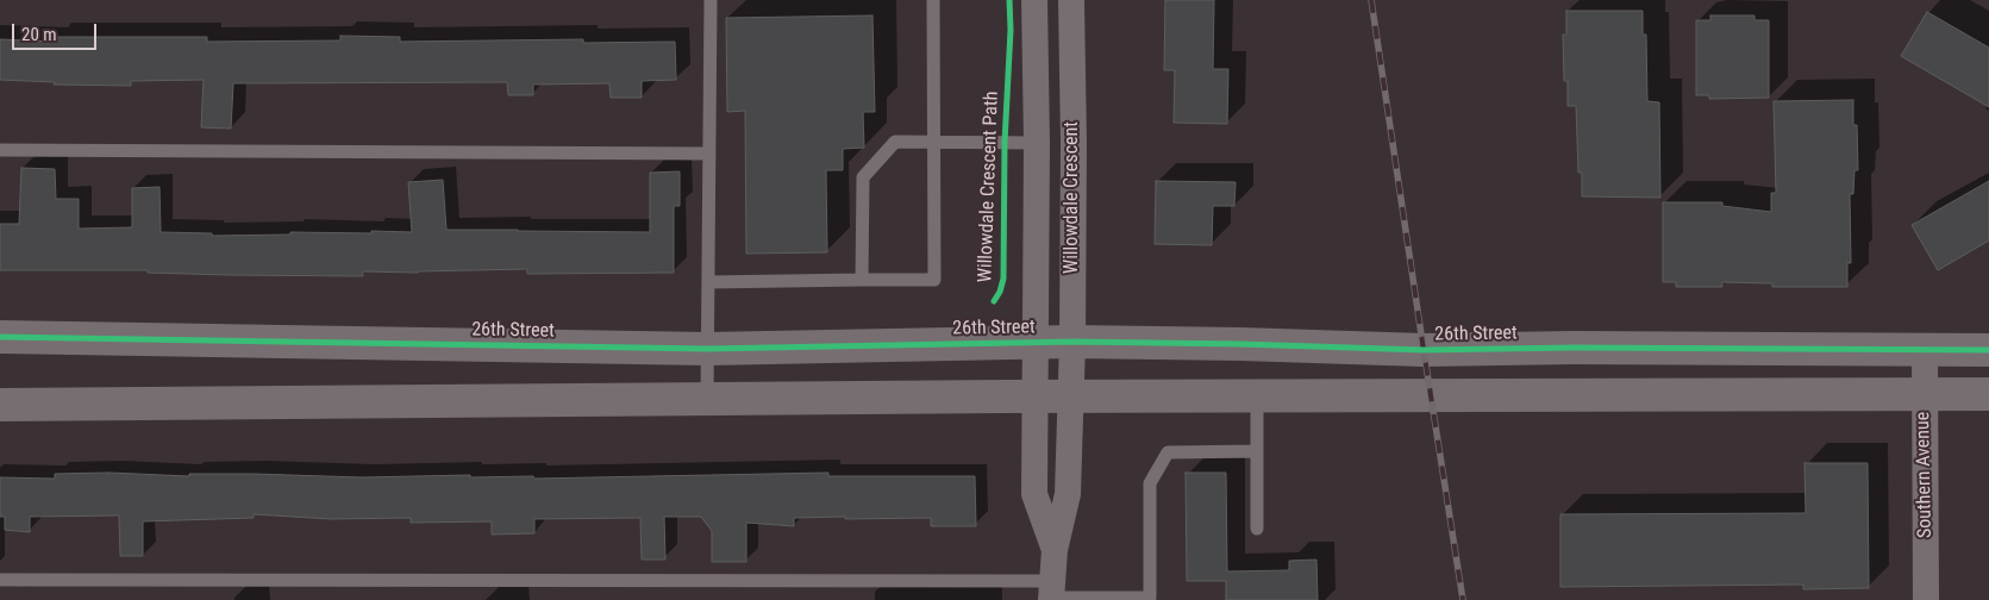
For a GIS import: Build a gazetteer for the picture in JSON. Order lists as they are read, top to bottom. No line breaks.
{"streets":{"street":["Willowdale Crescent","26th Street","Southern Avenue"],"cycle path":["Willowdale Crescent Path"]},"crossings":[["Willowdale Crescent","26th Street"],["26th Street","Southern Avenue"]],"scale_bar":"20 m"}
